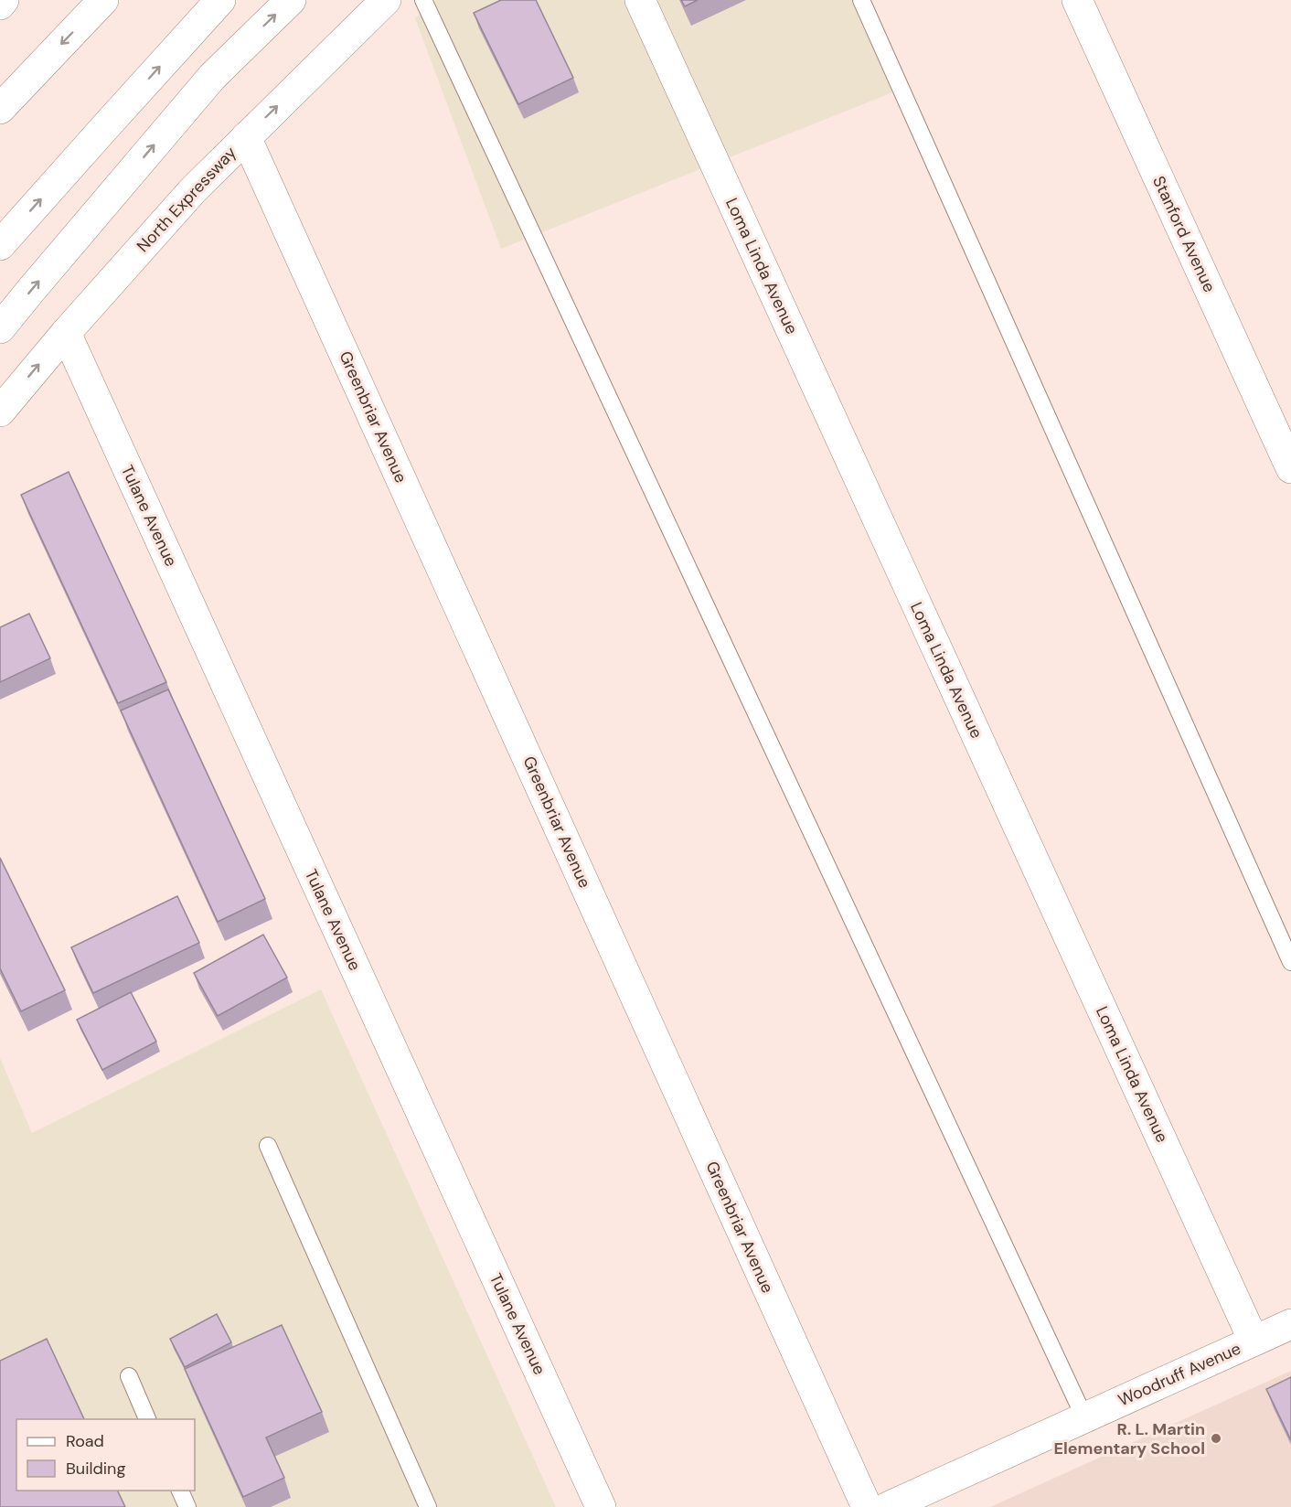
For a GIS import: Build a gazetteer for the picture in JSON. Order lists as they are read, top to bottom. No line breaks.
{"streets":{"main road":["North Expressway","Stanford Avenue","Loma Linda Avenue","Greenbriar Avenue","Tulane Avenue","Woodruff Avenue"]},"crossings":[["North Expressway","Greenbriar Avenue"],["North Expressway","Tulane Avenue"],["Loma Linda Avenue","Woodruff Avenue"]],"places":["R. L. Martin Elementary School"],"legend":["Road","Building"]}
